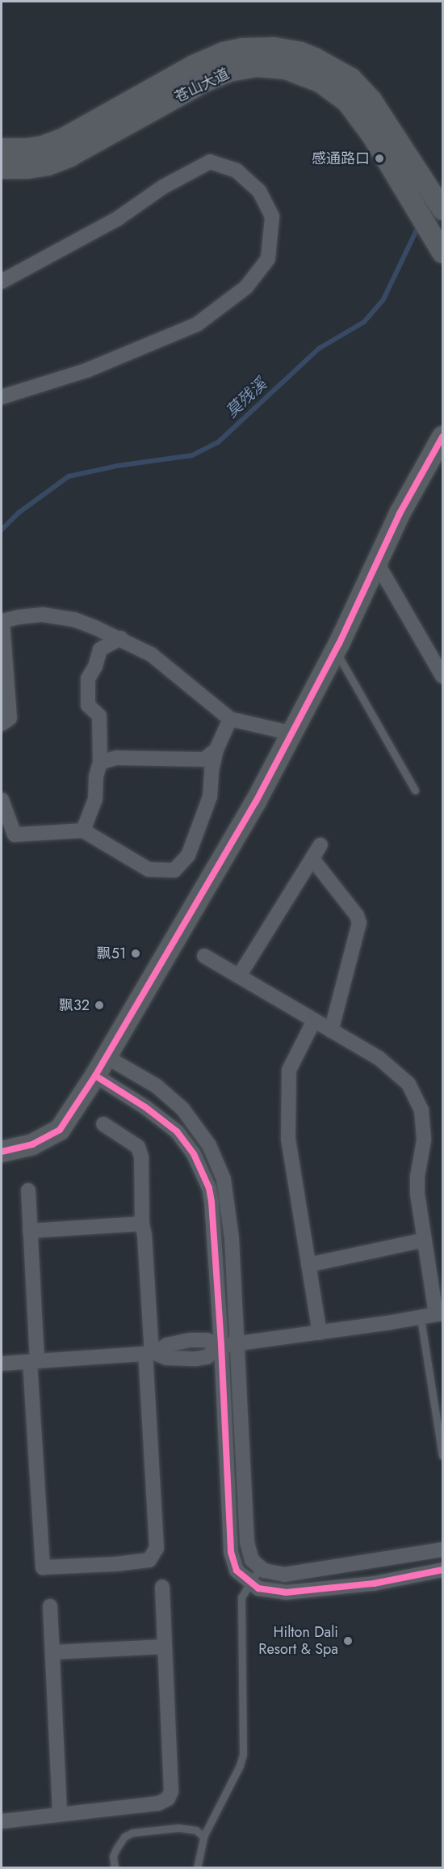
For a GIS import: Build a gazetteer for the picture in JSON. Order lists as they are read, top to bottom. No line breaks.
{"streets":{"main road":["苍山大道"]},"water":["莫残溪"],"places":["感通路口","飘51","飘32","Hilton Dali Resort & Spa"]}
